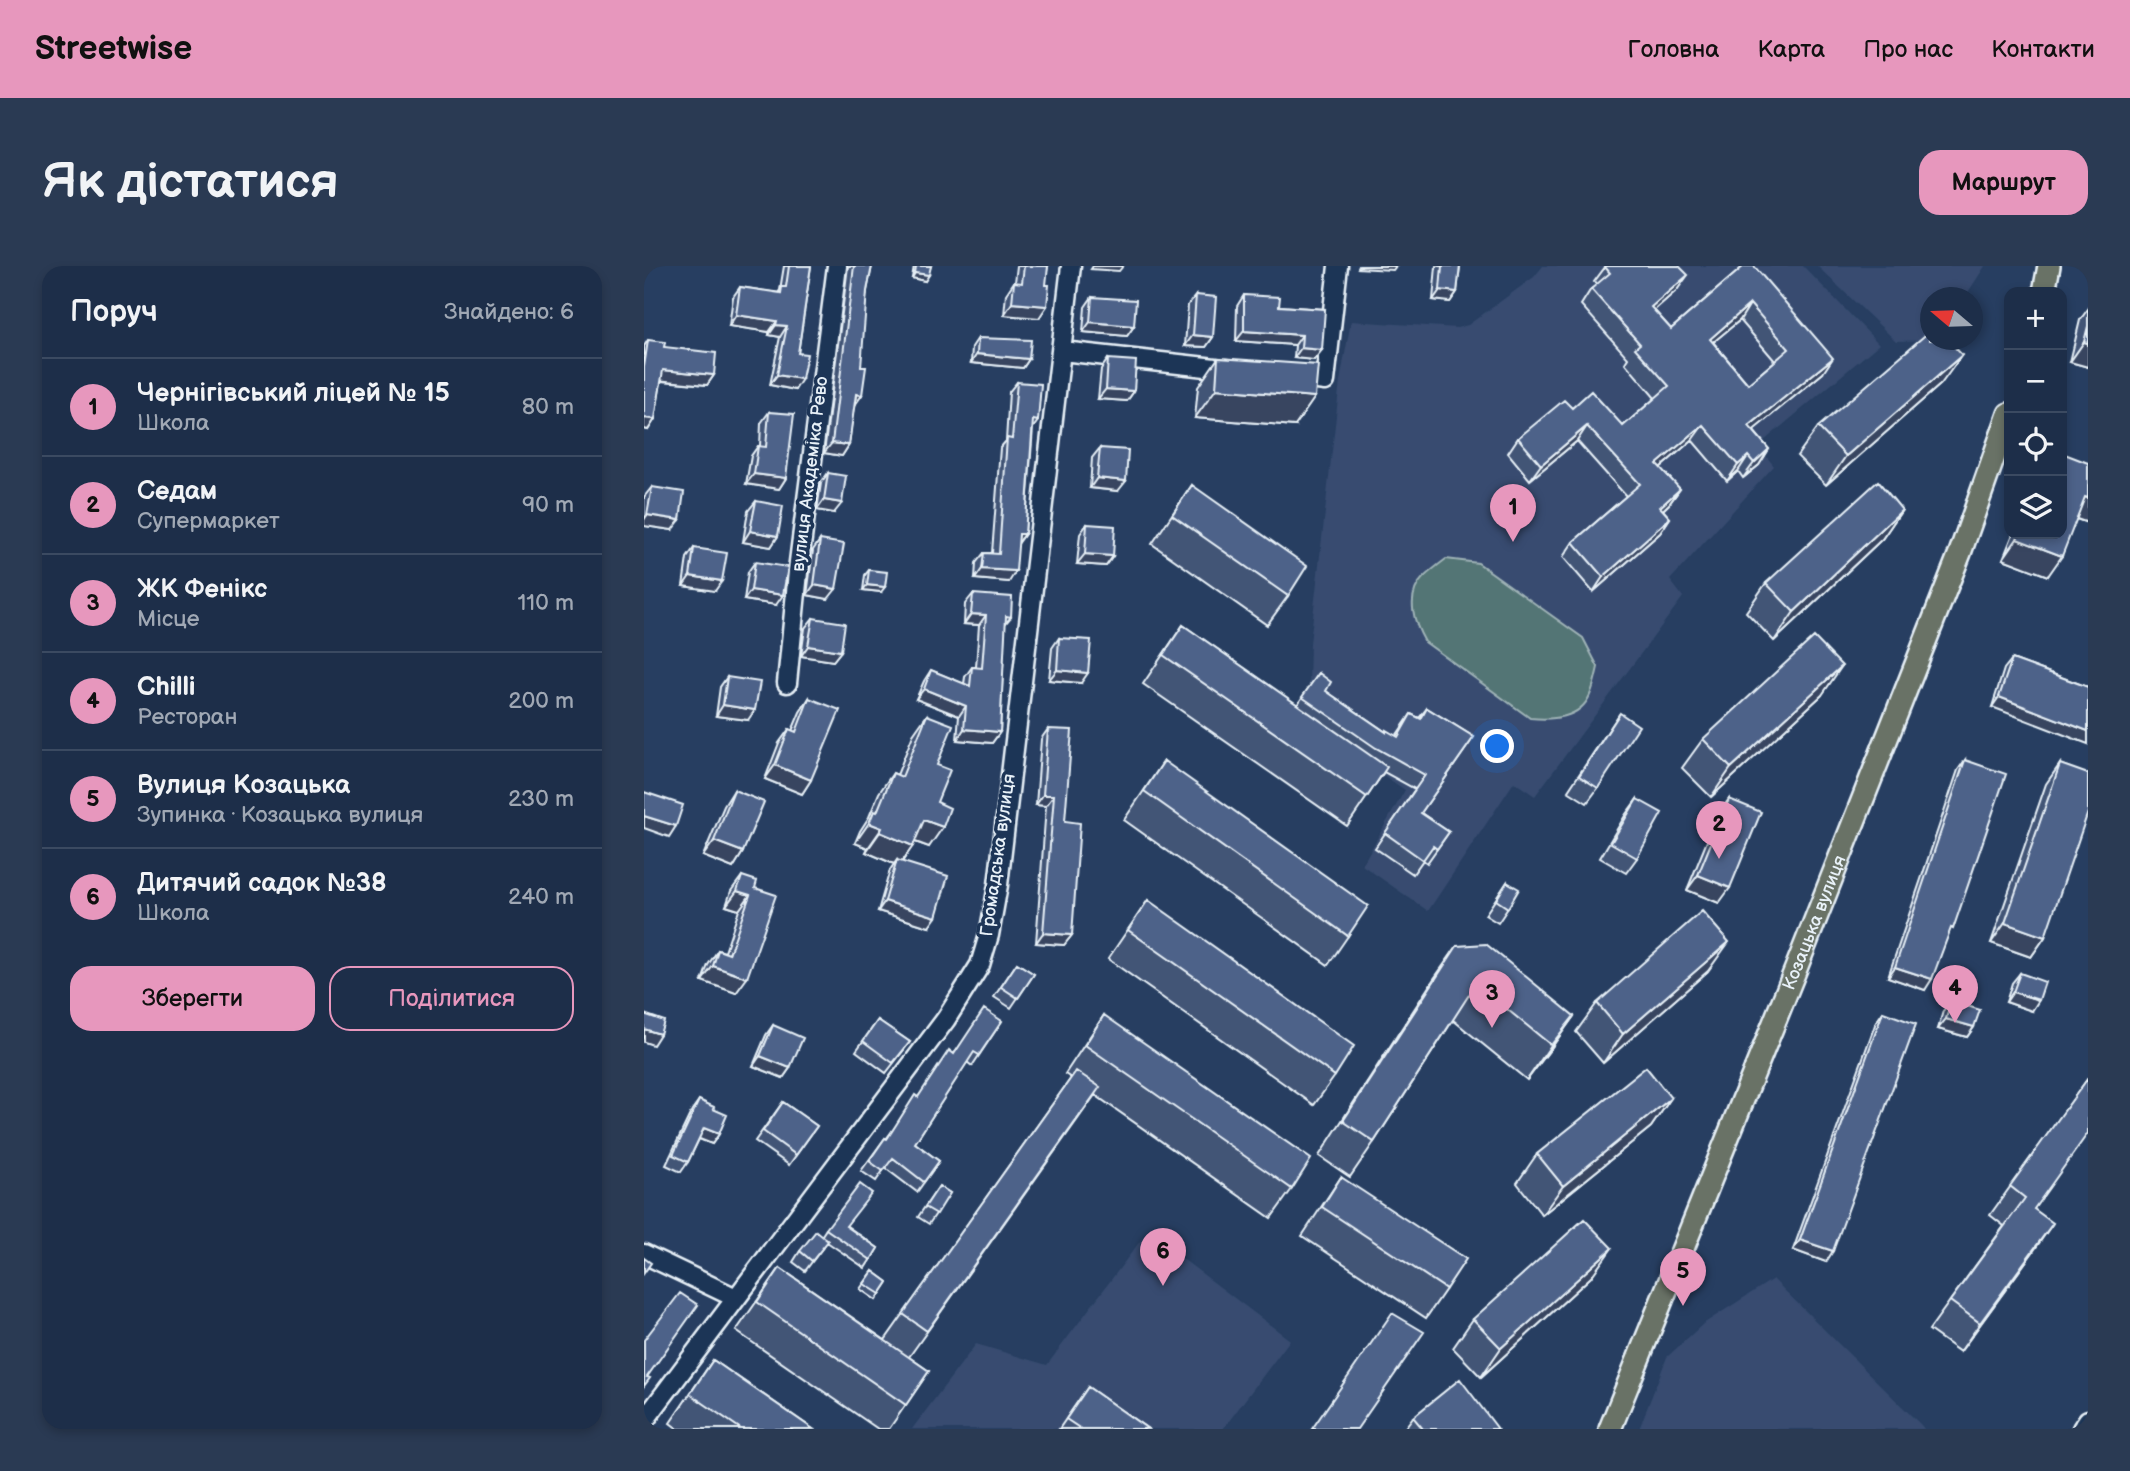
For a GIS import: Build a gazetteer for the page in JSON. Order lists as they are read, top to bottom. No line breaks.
{"streets":{"main road":["Козацька вулиця"],"street":["вулиця Академіка Рево","Громадська вулиця"]},"north":"left","page":{"header":"Streetwise","nav":["Головна","Карта","Про нас","Контакти"],"buttons":["Маршрут",["Зберегти","Поділитися"]],"title":"Як дістатися","heading":["Поруч","Знайдено: 6"],"map_buttons":["+","−"],"list":[{"mark":"1","name":"Чернігівський ліцей № 15","note":"Школа","value":"80 m"},{"mark":"2","name":"Седам","note":"Супермаркет","value":"90 m"},{"mark":"3","name":"ЖК Фенікс","note":"Місце","value":"110 m"},{"mark":"4","name":"Chilli","note":"Ресторан","value":"200 m"},{"mark":"5","name":"Вулиця Козацька","note":"Зупинка · Козацька вулиця","value":"230 m"},{"mark":"6","name":"Дитячий садок №38","note":"Школа","value":"240 m"}],"pins":["1","2","4","3","6","5"]}}
